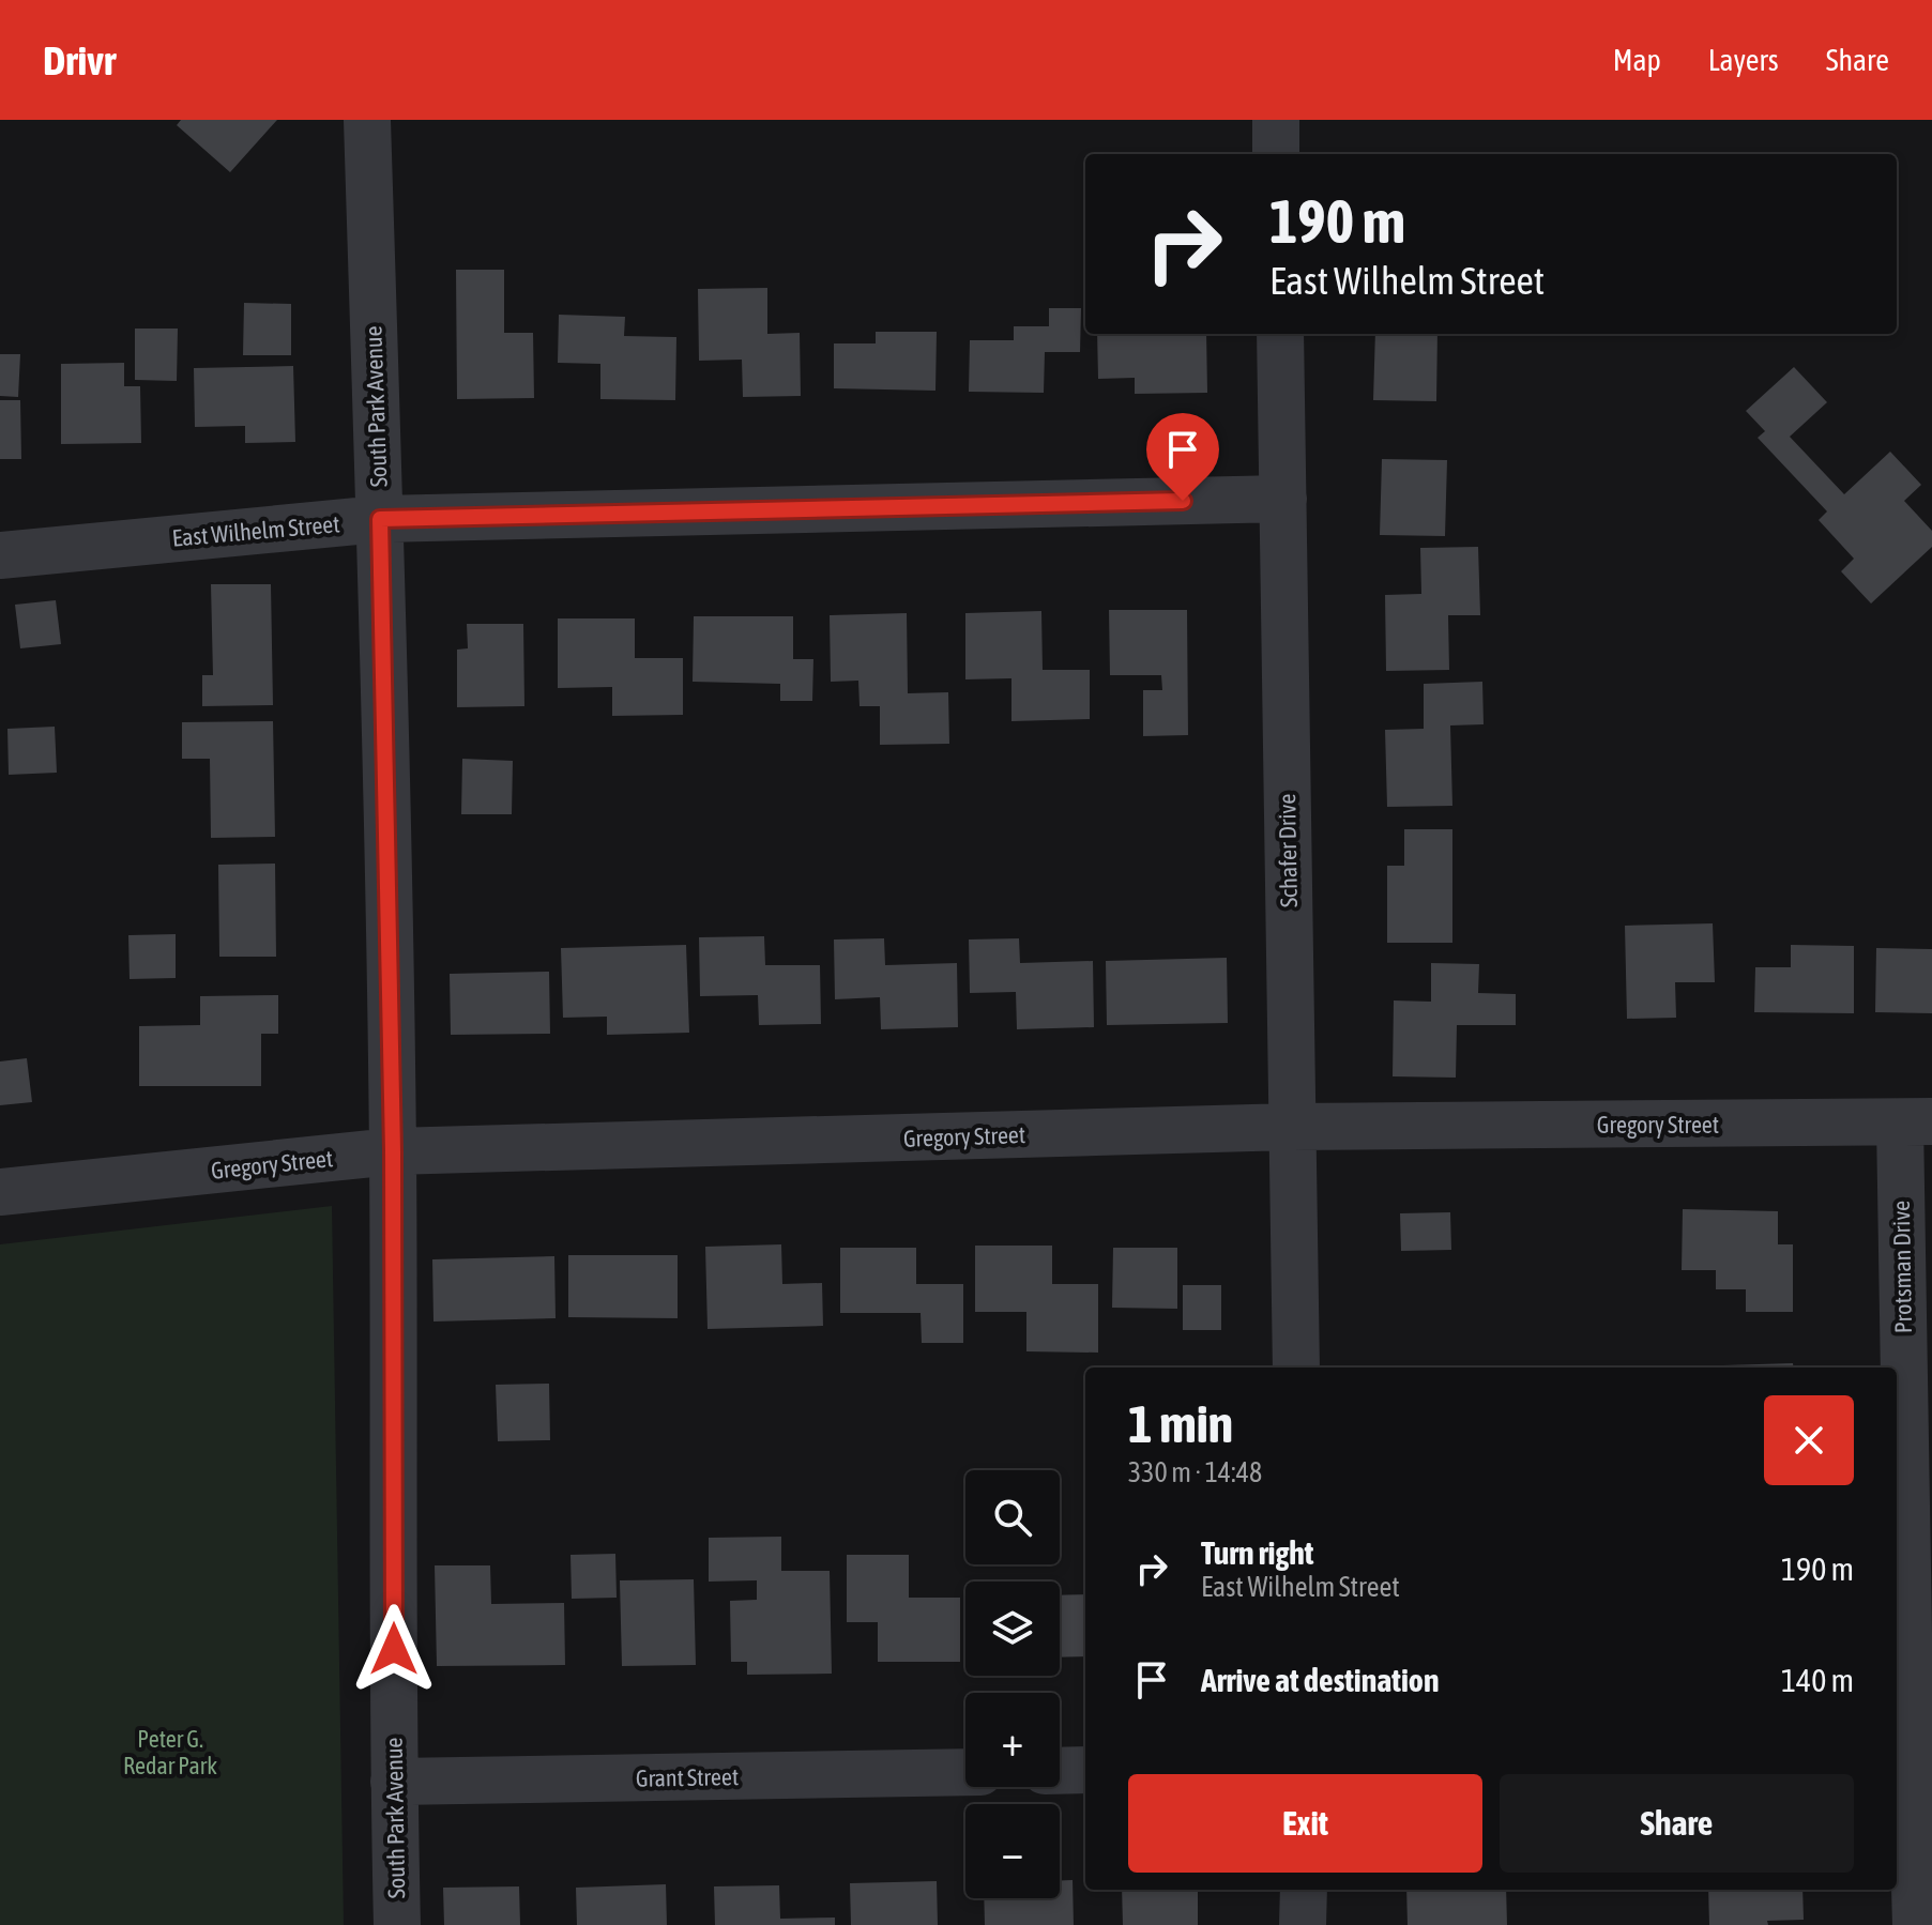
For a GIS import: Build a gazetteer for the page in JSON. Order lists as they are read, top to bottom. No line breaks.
{"streets":{"street":["South Park Avenue","East Wilhelm Street","Schafer Drive","Gregory Street","Protsman Drive","Grant Street"]},"crossings":[["South Park Avenue","East Wilhelm Street"],["South Park Avenue","Gregory Street"],["South Park Avenue","Grant Street"],["East Wilhelm Street","Schafer Drive"],["Schafer Drive","Gregory Street"],["Gregory Street","Protsman Drive"]],"parks":["Peter G. Redar Park"],"page":{"header":"Drivr","nav":["Map","Layers","Share"],"turn":["190 m","East Wilhelm Street"],"heading":["1 min","330 m · 14:48"],"map_buttons":["+","−"],"list":[{"name":"Turn right","note":"East Wilhelm Street","value":"190 m"},{"name":"Arrive at destination","value":"140 m"}],"buttons":["Exit","Share"]}}
